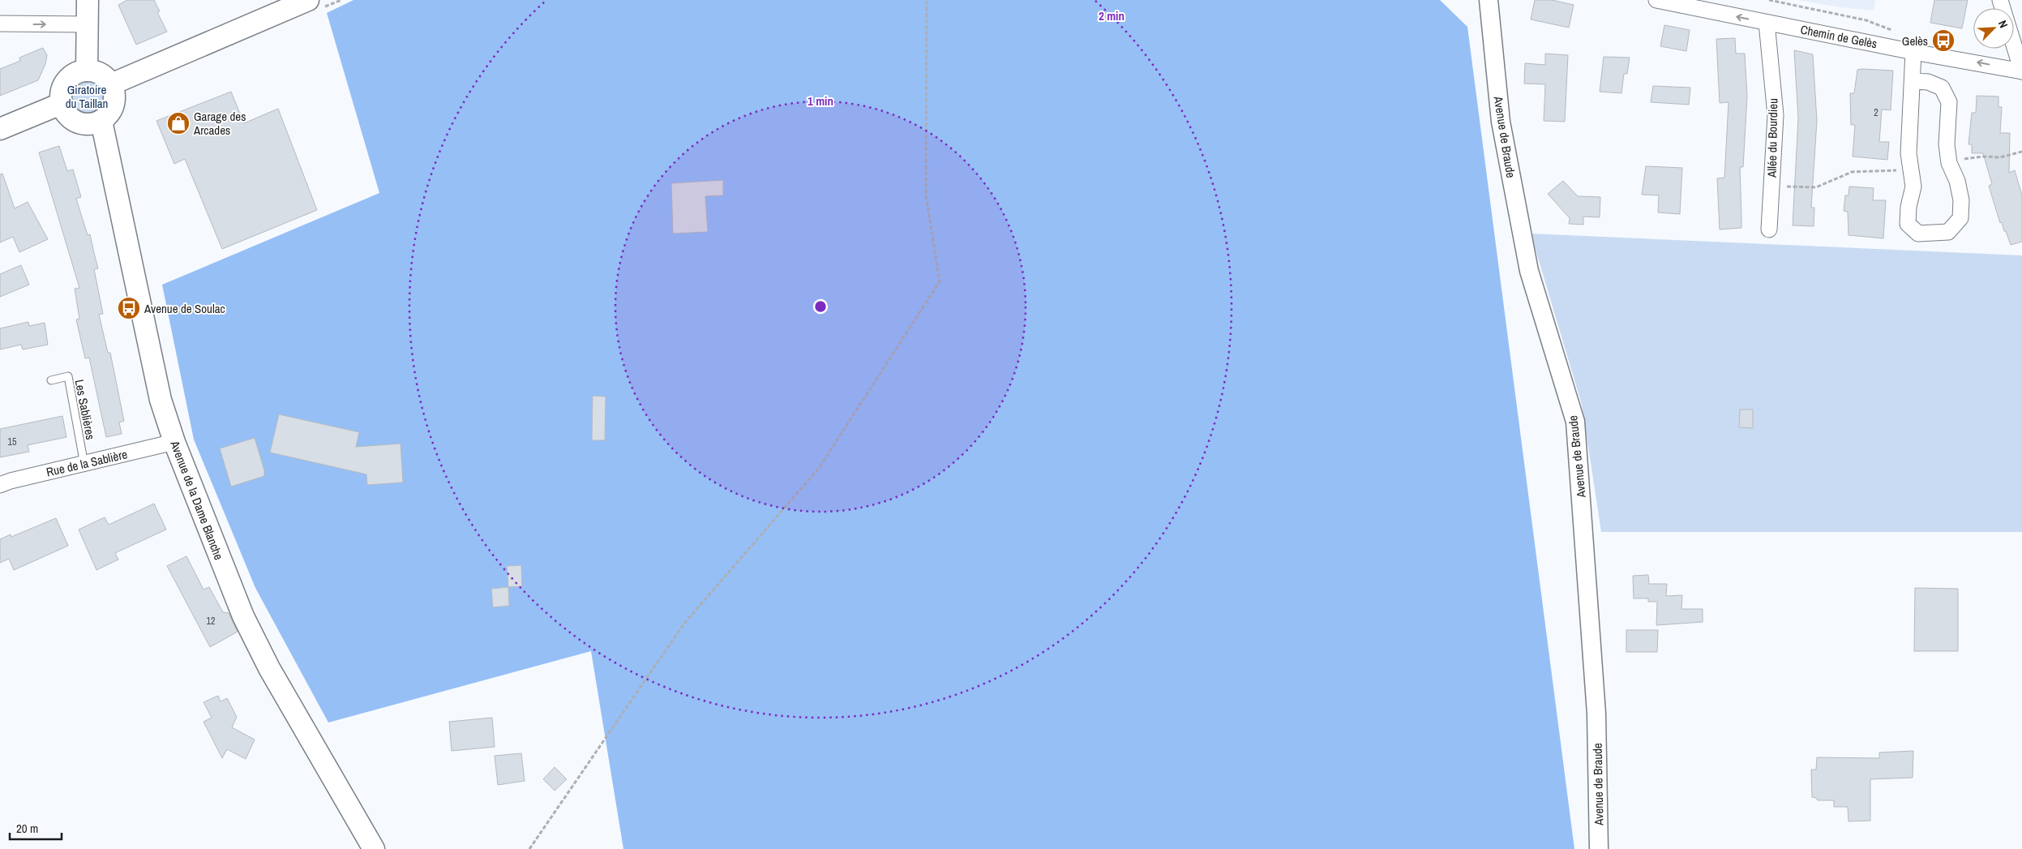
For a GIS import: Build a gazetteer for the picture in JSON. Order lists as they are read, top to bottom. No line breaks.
{"streets":{"main road":["Avenue de la Dame Blanche"],"street":["Chemin de Gelès","Avenue de Braude","Allée du Bourdieu","Rue de la Sablière"],"lane":["Les Sablières"]},"crossings":[["Chemin de Gelès","Allée du Bourdieu"],["Les Sablières","Rue de la Sablière"],["Rue de la Sablière","Avenue de la Dame Blanche"]],"one_way":["Chemin de Gelès"],"parks":["Giratoire du Taillan"],"places":{"bus stop":["Gelès","Avenue de Soulac"],"shop":["Garage des Arcades"]},"house_numbers":["2","15","12"],"scale_bar":"20 m","north":"top right","rings":["2 min","1 min"]}
